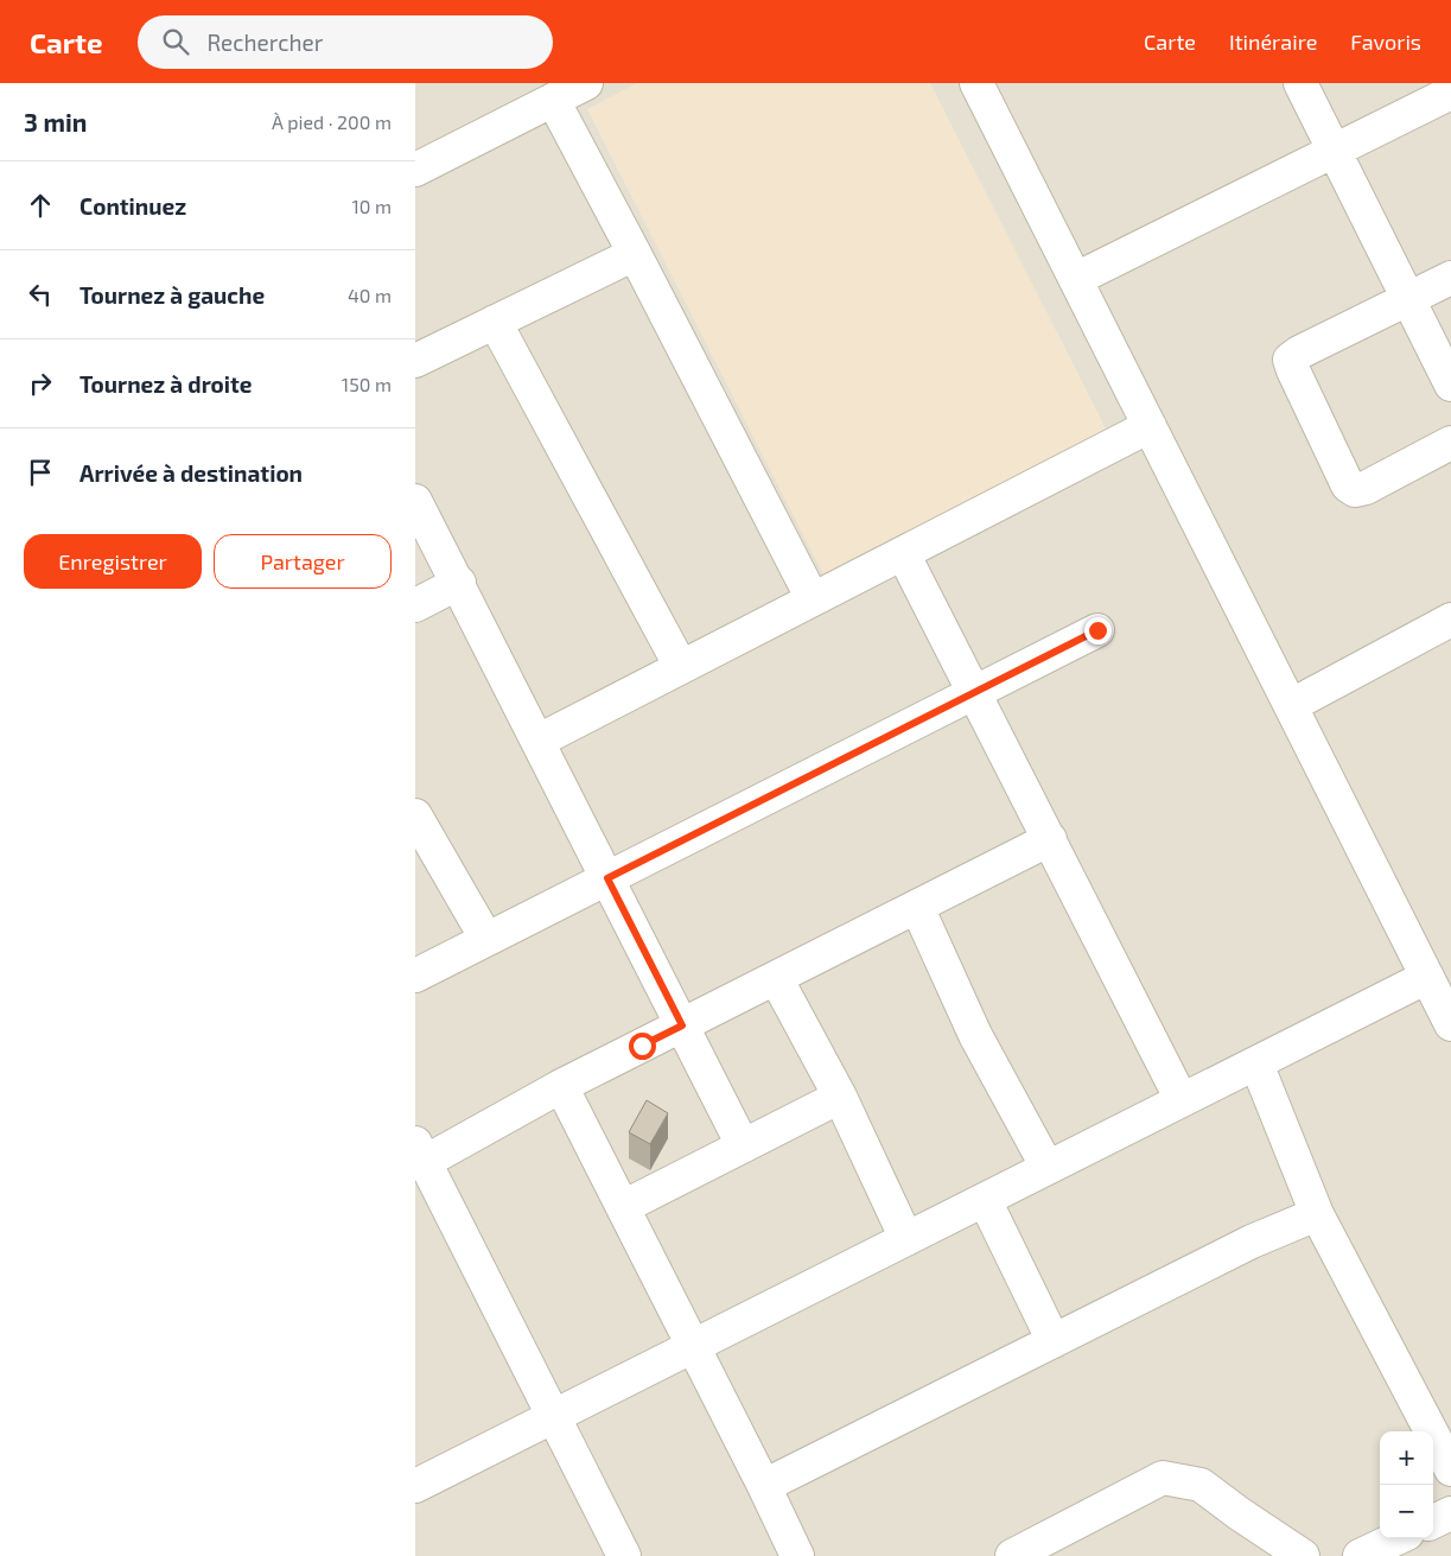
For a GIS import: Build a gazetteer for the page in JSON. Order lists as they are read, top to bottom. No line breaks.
{"page":{"header":"Carte","search":"Rechercher","nav":["Carte","Itinéraire","Favoris"],"heading":["3 min","À pied · 200 m"],"list":[["Continuez","10 m"],["Tournez à gauche","40 m"],["Tournez à droite","150 m"],"Arrivée à destination"],"buttons":["Enregistrer","Partager"],"map_buttons":["+","−"]}}
